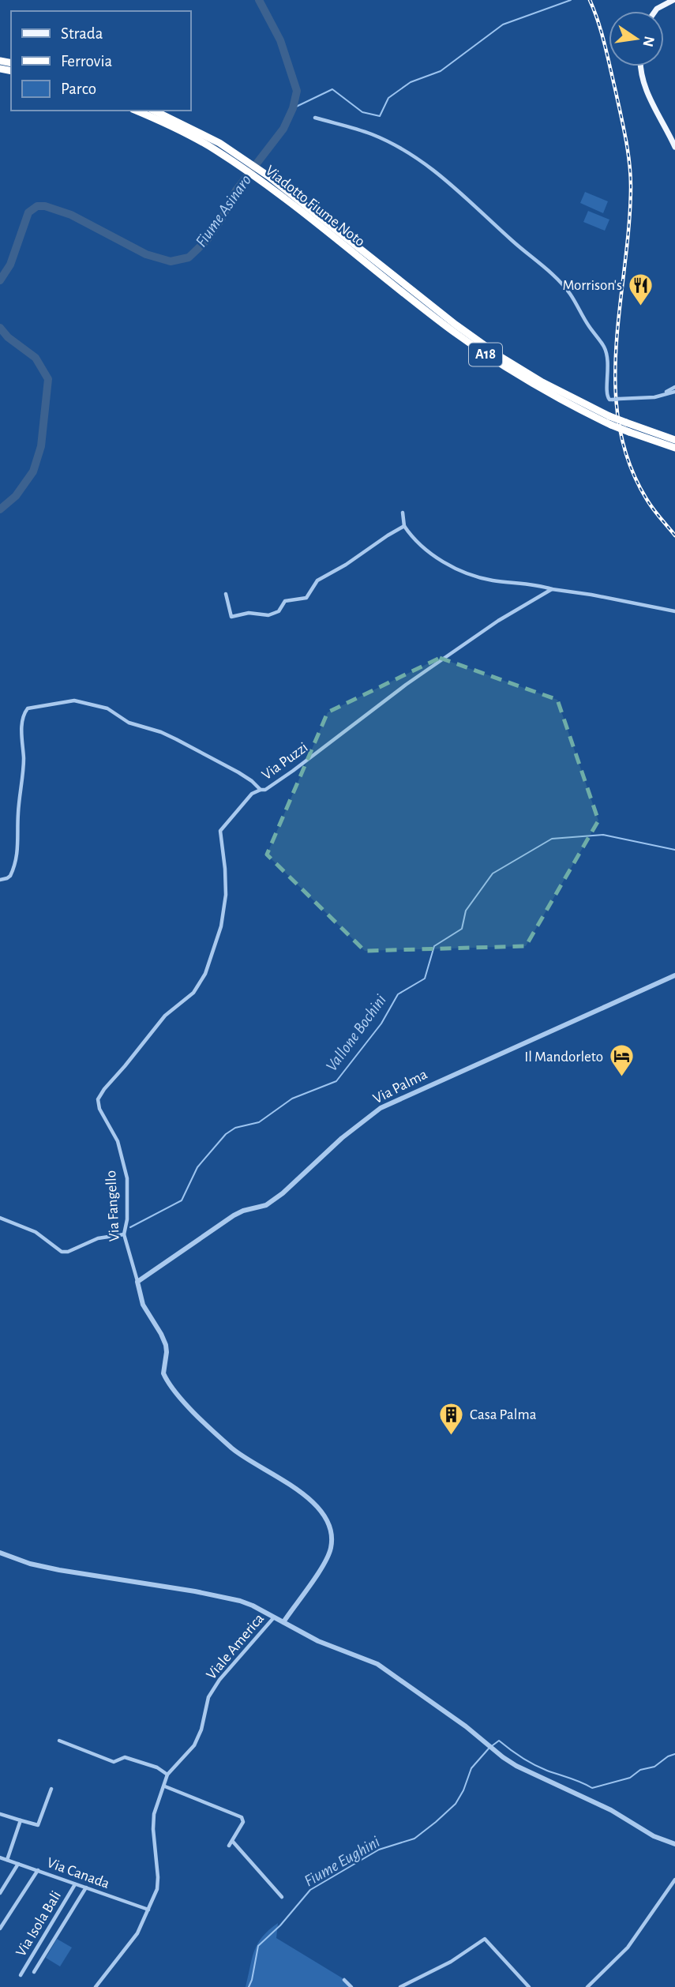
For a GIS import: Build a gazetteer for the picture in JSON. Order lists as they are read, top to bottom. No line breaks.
{"streets":{"highway":["Viadotto Fiume Noto","A18"],"street":["Via Puzzi","Via Palma","Via Fangello","Viale America","Via Canada","Via Isola Bali"]},"crossings":[["Viadotto Fiume Noto","A18"],["Via Puzzi","Via Fangello"],["Via Palma","Via Fangello"],["Via Canada","Via Isola Bali"]],"water":["Fiume Asinaro","Vallone Bochini","Fiume Eughini"],"places":{"restaurant":["Morrison's"],"hotel":["Il Mandorleto"],"building":["Casa Palma"]},"legend":["Strada","Ferrovia","Parco"],"north":"right"}
